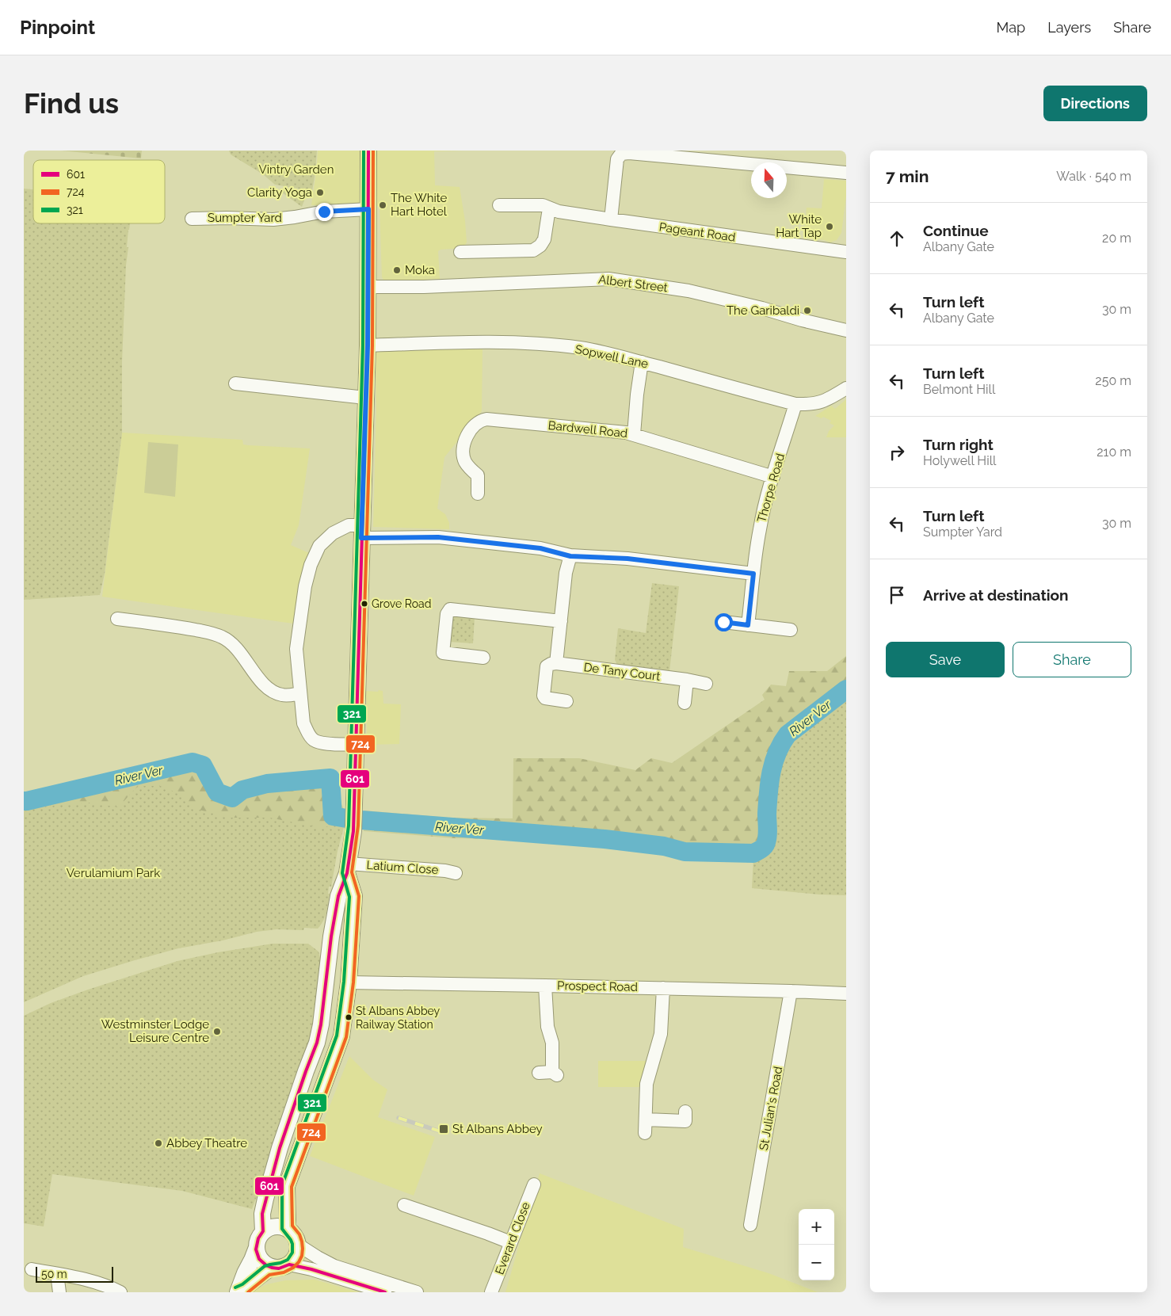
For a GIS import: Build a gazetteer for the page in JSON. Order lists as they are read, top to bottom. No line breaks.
{"streets":{"street":["Sumpter Yard","Pageant Road","Albert Street","Sopwell Lane","Bardwell Road","Thorpe Road","De Tany Court","Latium Close","Prospect Road","St Julian's Road","Everard Close"]},"crossings":[["Sopwell Lane","Thorpe Road"],["Bardwell Road","Thorpe Road"],["Prospect Road","St Julian's Road"]],"water":["River Ver"],"parks":["Vintry Garden","Verulamium Park"],"places":{"other":["Clarity Yoga","The White Hart Hotel","White Hart Tap","Moka","The Garibaldi","Grove Road","St Albans Abbey Railway Station","Westminster Lodge Leisure Centre","Abbey Theatre"],"transit":["St Albans Abbey"]},"lines":["transit line 601","transit line 724","transit line 321"],"legend":["601","724","321"],"scale_bar":"50 m","north":"top","page":{"header":"Pinpoint","nav":["Map","Layers","Share"],"buttons":["Directions",["Save","Share"]],"title":"Find us","heading":["7 min","Walk · 540 m"],"list":[["Continue","Albany Gate","20 m"],["Turn left","Albany Gate","30 m"],["Turn left","Belmont Hill","250 m"],["Turn right","Holywell Hill","210 m"],["Turn left","Sumpter Yard","30 m"],"Arrive at destination"],"map_buttons":["+","−"],"scale":"50 m"}}
